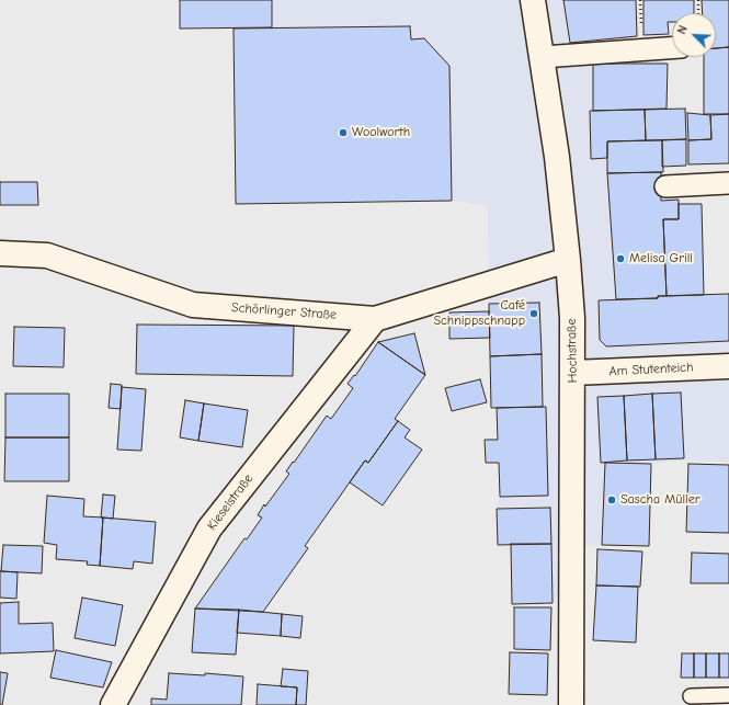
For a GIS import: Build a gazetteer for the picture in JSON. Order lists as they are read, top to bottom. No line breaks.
{"streets":{"street":["Schörlinger Straße","Hochstraße","Am Stutenteich","Kieselstraße"]},"crossings":[["Schörlinger Straße","Hochstraße"],["Schörlinger Straße","Kieselstraße"],["Hochstraße","Am Stutenteich"]],"places":["Woolworth","Melisa Grill","Café Schnippschnapp","Sascha Müller"],"north":"top left"}
